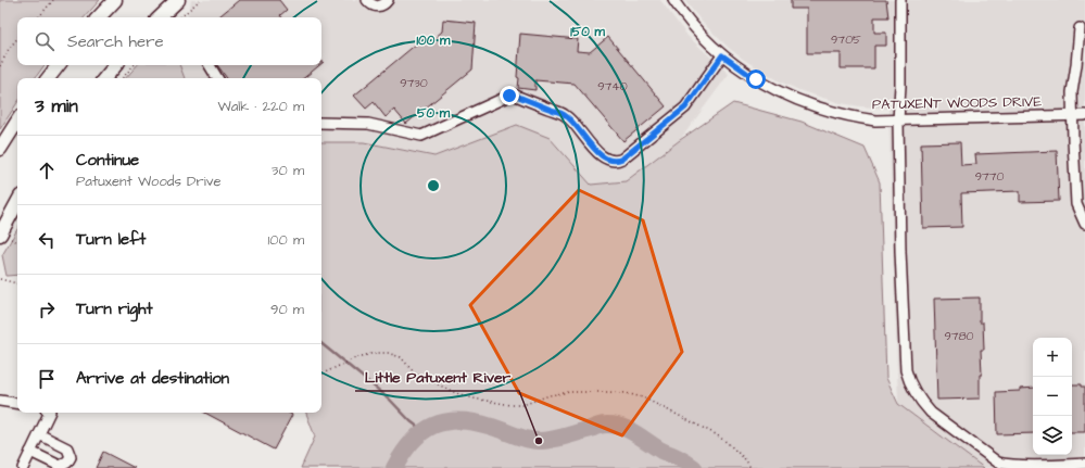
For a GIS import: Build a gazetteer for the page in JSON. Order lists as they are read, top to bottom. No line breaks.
{"streets":{"street":["PATUXENT WOODS DRIVE"]},"places":["Little Patuxent River"],"house_numbers":["9705","9730","9740","9770","9780"],"page":{"search":"Search here","heading":["3 min","Walk · 220 m"],"list":[["Continue","Patuxent Woods Drive","30 m"],["Turn left","100 m"],["Turn right","90 m"],"Arrive at destination"],"map_buttons":["+","−"]},"rings":["150 m","100 m","50 m"]}
